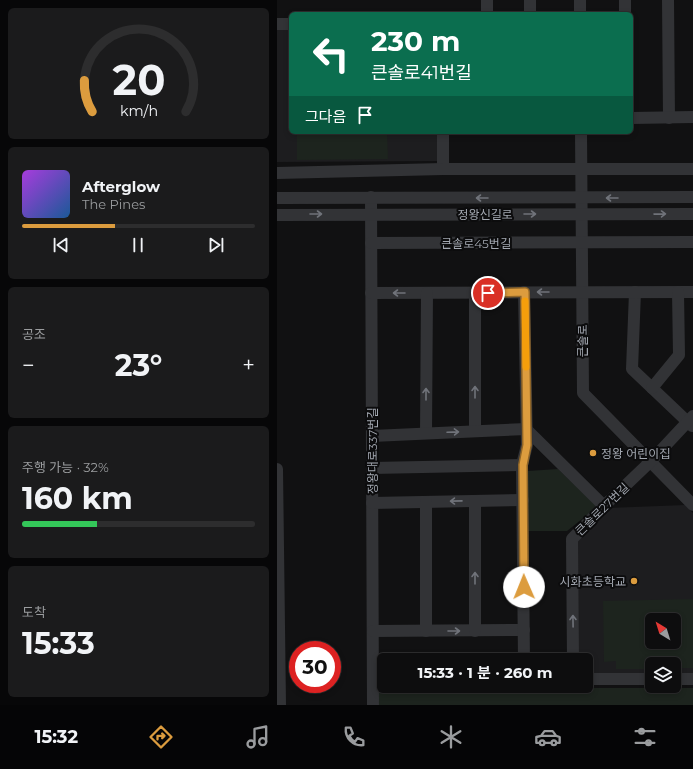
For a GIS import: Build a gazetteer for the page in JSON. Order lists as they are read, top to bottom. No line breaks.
{"streets":{"street":["정왕신길로","큰솔로45번길","큰솔로","정왕대로337번길","큰솔로27번길"]},"crossings":[["정왕신길로","큰솔로"],["정왕신길로","정왕대로337번길"],["큰솔로45번길","큰솔로"],["큰솔로45번길","정왕대로337번길"],["큰솔로","큰솔로27번길"]],"places":["정왕 어린이집","시화초등학교"],"north":"top left","page":{"turn":["230 m","큰솔로41번길"],"then":"그다음","song":["Afterglow","The Pines"],"tile":["공조",["주행 가능 · 32%","160 km"],["도착","15:33"]],"heat":["−","23°","+"],"limit":"30","trip":"15:33 · 1 분 · 260 m","tabs":"15:32","gauge":["20","km/h"]}}
